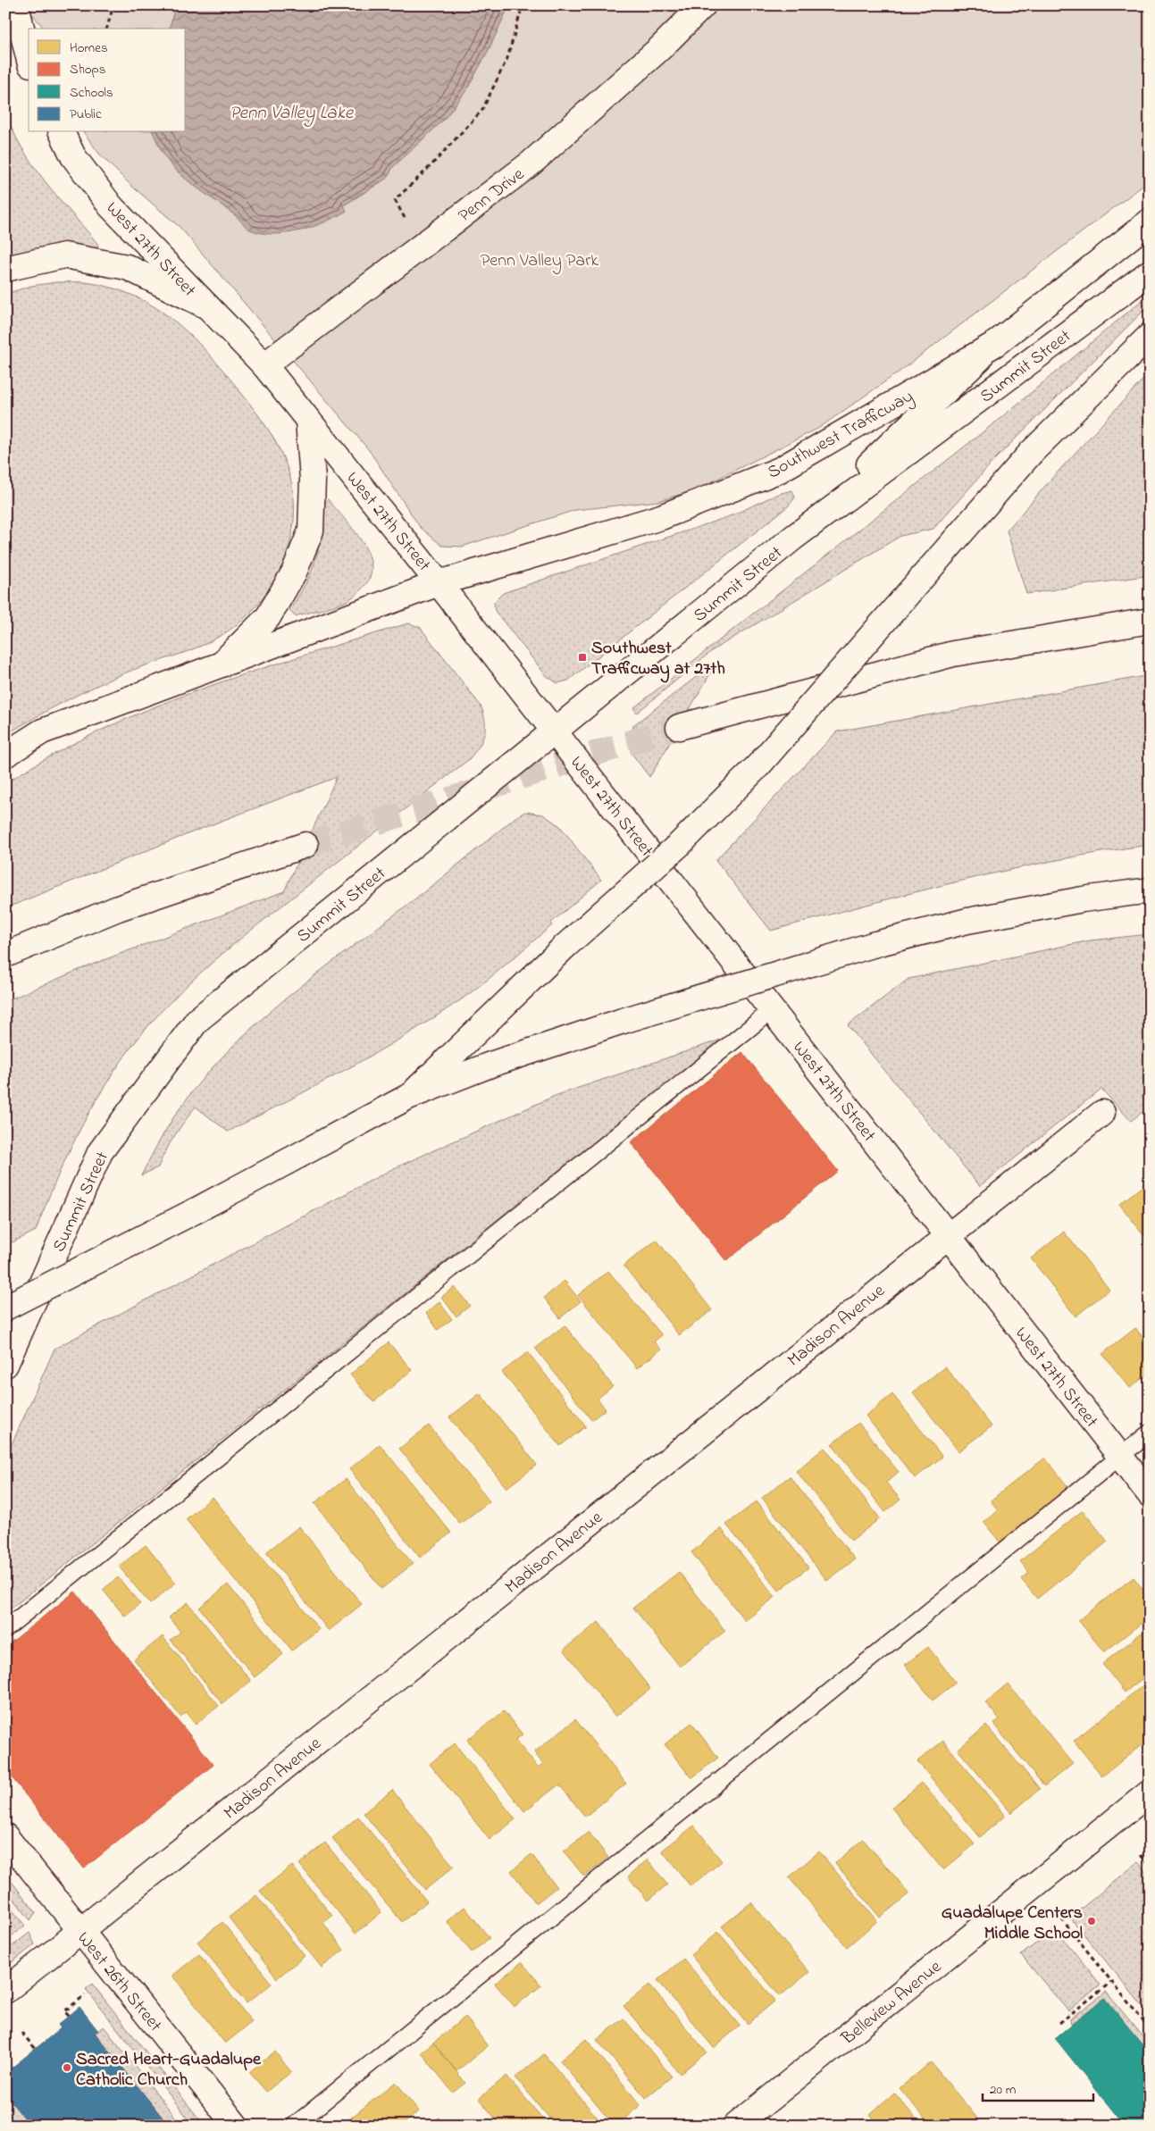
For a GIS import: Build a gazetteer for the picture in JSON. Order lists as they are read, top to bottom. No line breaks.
{"streets":{"main road":["Penn Drive","West 27th Street","Summit Street","Southwest Trafficway","Madison Avenue","West 26th Street","Belleview Avenue"]},"crossings":[["Penn Drive","West 27th Street"],["West 27th Street","Summit Street"],["West 27th Street","Southwest Trafficway"],["West 27th Street","Madison Avenue"],["Summit Street","Southwest Trafficway"],["Madison Avenue","West 26th Street"]],"water":["Penn Valley Lake"],"parks":["Penn Valley Park"],"places":{"transit":["Southwest Trafficway at 27th"],"other":["Guadalupe Centers Middle School","Sacred Heart-Guadalupe Catholic Church"]},"legend":["Homes","Shops","Schools","Public"],"scale_bar":"20 m"}
